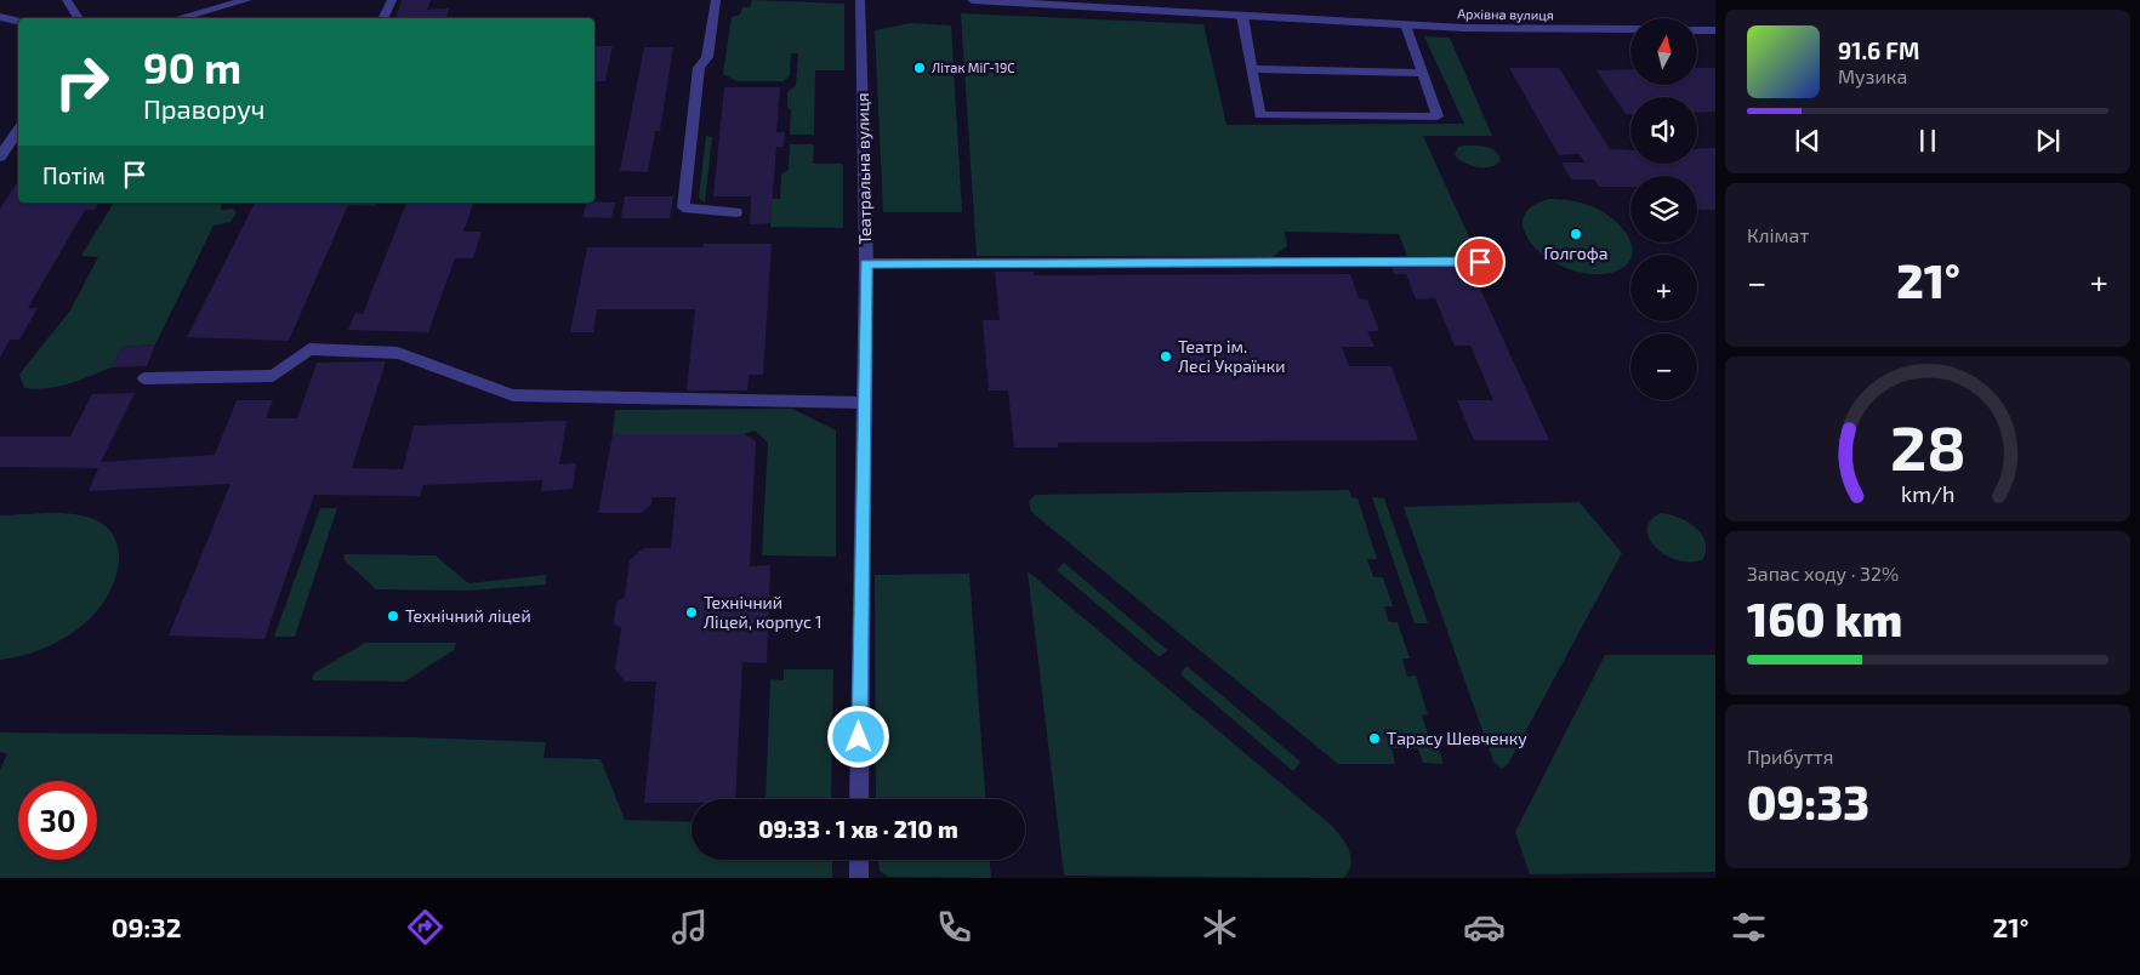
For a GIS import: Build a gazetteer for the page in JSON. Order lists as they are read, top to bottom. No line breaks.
{"streets":{"street":["Архівна вулиця","Театральна вулиця"]},"places":["Літак МіГ-19С","Голгофа","Театр ім. Лесі Українки","Технічний Ліцей, корпус 1","Технічний ліцей","Тарасу Шевченку"],"north":"top","page":{"map_buttons":["+","−"],"turn":["90 m","Праворуч"],"song":["91.6 FM","Музика"],"then":"Потім","tile":["Клімат",["Запас ходу · 32%","160 km"],["Прибуття","09:33"]],"heat":["−","21°","+"],"limit":"30","trip":"09:33 · 1 хв · 210 m","tabs":["09:32","21°"],"gauge":["28","km/h"]}}
